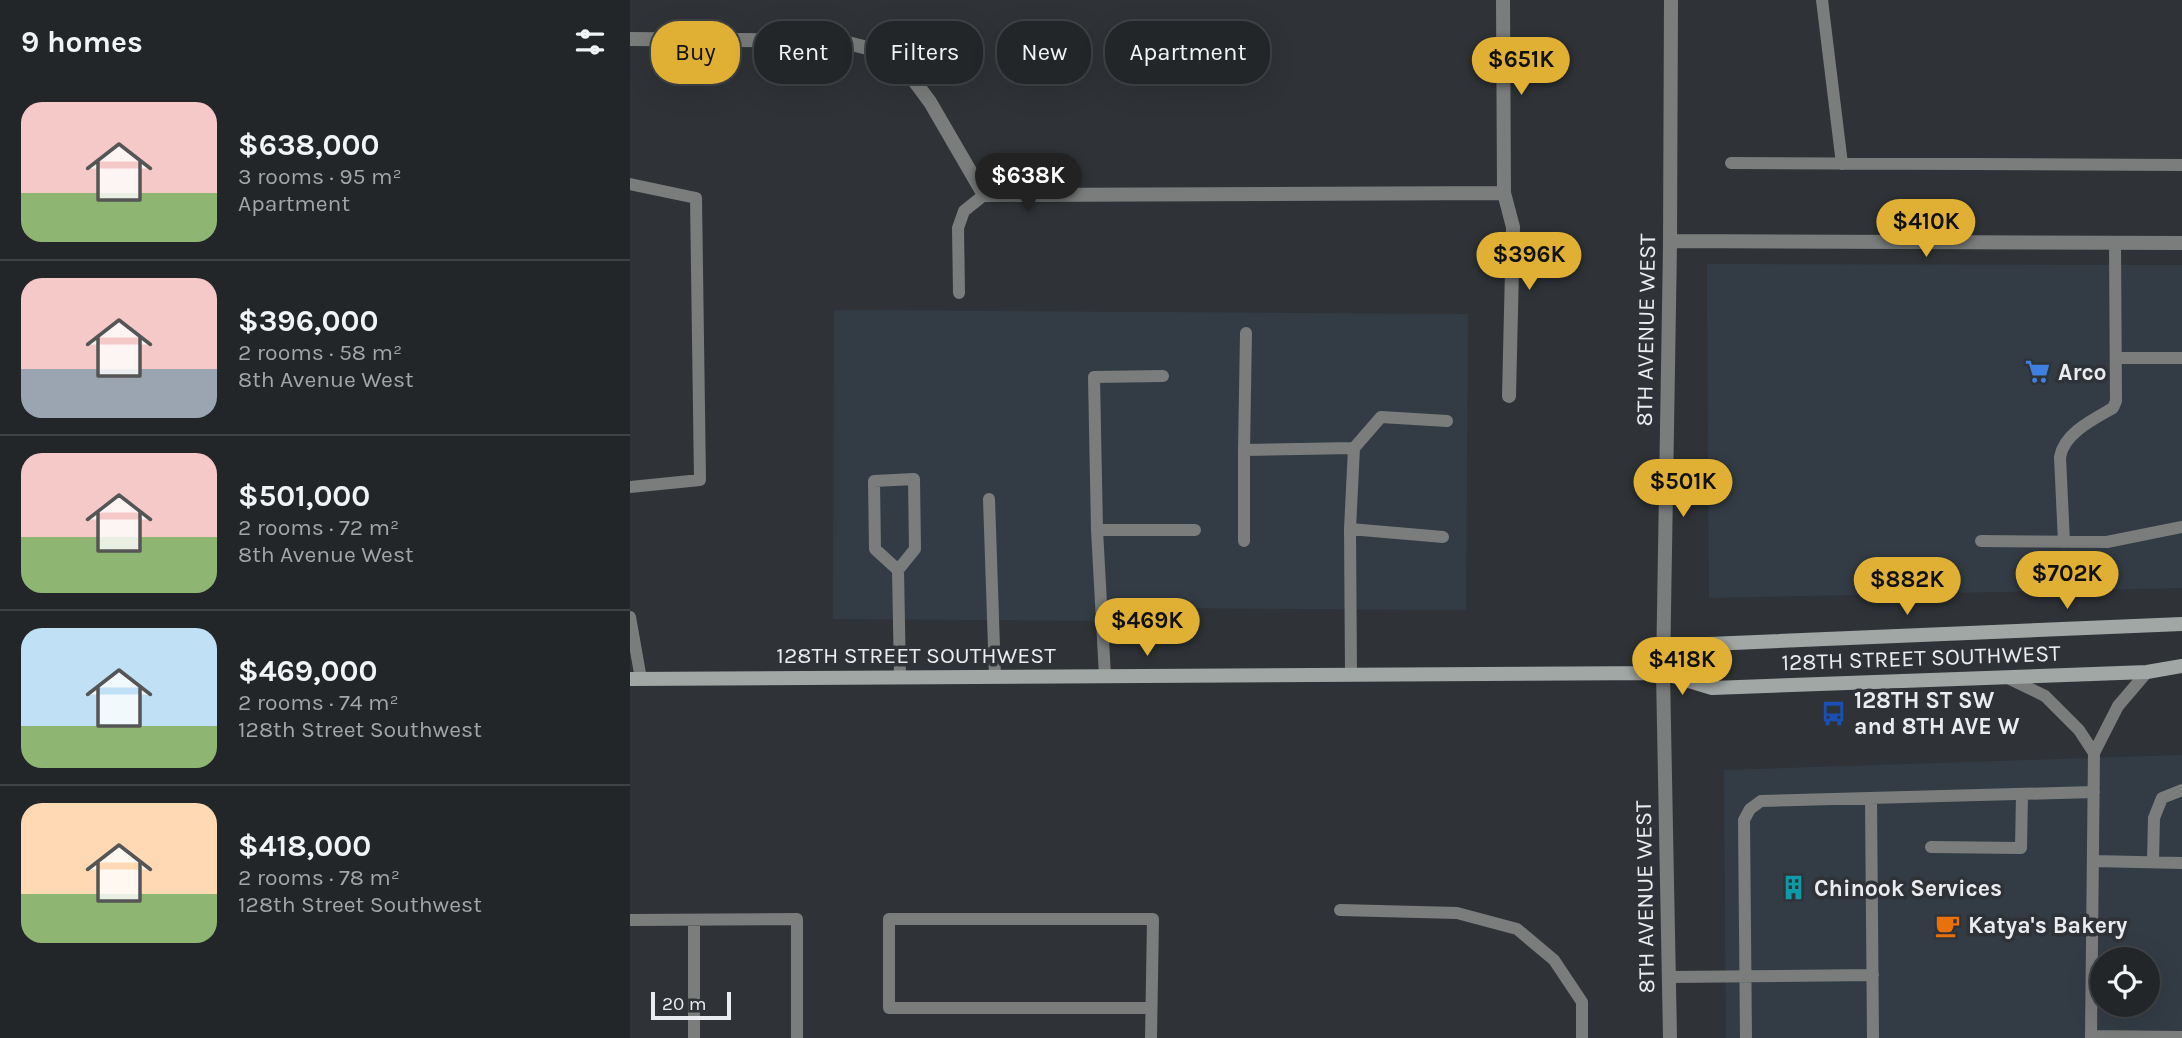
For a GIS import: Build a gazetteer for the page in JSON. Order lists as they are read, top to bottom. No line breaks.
{"streets":{"main road":["128TH STREET SOUTHWEST"],"street":["8TH AVENUE WEST"]},"crossings":[["8TH AVENUE WEST","128TH STREET SOUTHWEST"]],"places":{"supermarket":["Arco"],"bus stop":["128TH ST SW and 8TH AVE W"],"building":["Chinook Services"],"cafe":["Katya's Bakery"]},"scale_bar":"20 m","page":{"heading":"9 homes","chip":["Buy","Rent","Filters","New","Apartment"],"price":["$651K","$638K","$410K","$396K","$501K","$702K","$882K","$469K","$418K"],"list":[{"name":"$638,000","note":"3 rooms · 95 m² · Apartment"},{"name":"$396,000","note":"2 rooms · 58 m² · 8th Avenue West"},{"name":"$501,000","note":"2 rooms · 72 m² · 8th Avenue West"},{"name":"$469,000","note":"2 rooms · 74 m² · 128th Street Southwest"},{"name":"$418,000","note":"2 rooms · 78 m² · 128th Street Southwest"}],"scale":"20 m"}}
